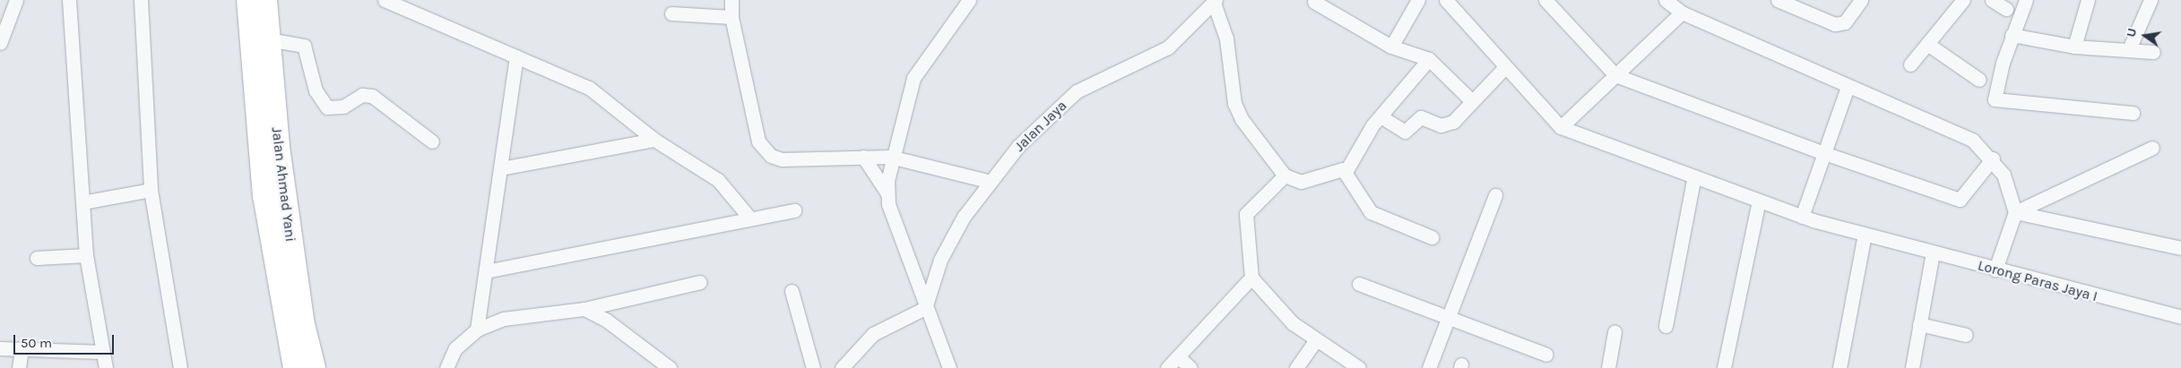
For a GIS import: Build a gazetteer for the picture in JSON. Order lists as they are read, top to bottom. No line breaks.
{"streets":{"highway":["Jalan Ahmad Yani"],"street":["Jalan Jaya","Lorong Paras Jaya I"]},"scale_bar":"50 m","north":"left"}
